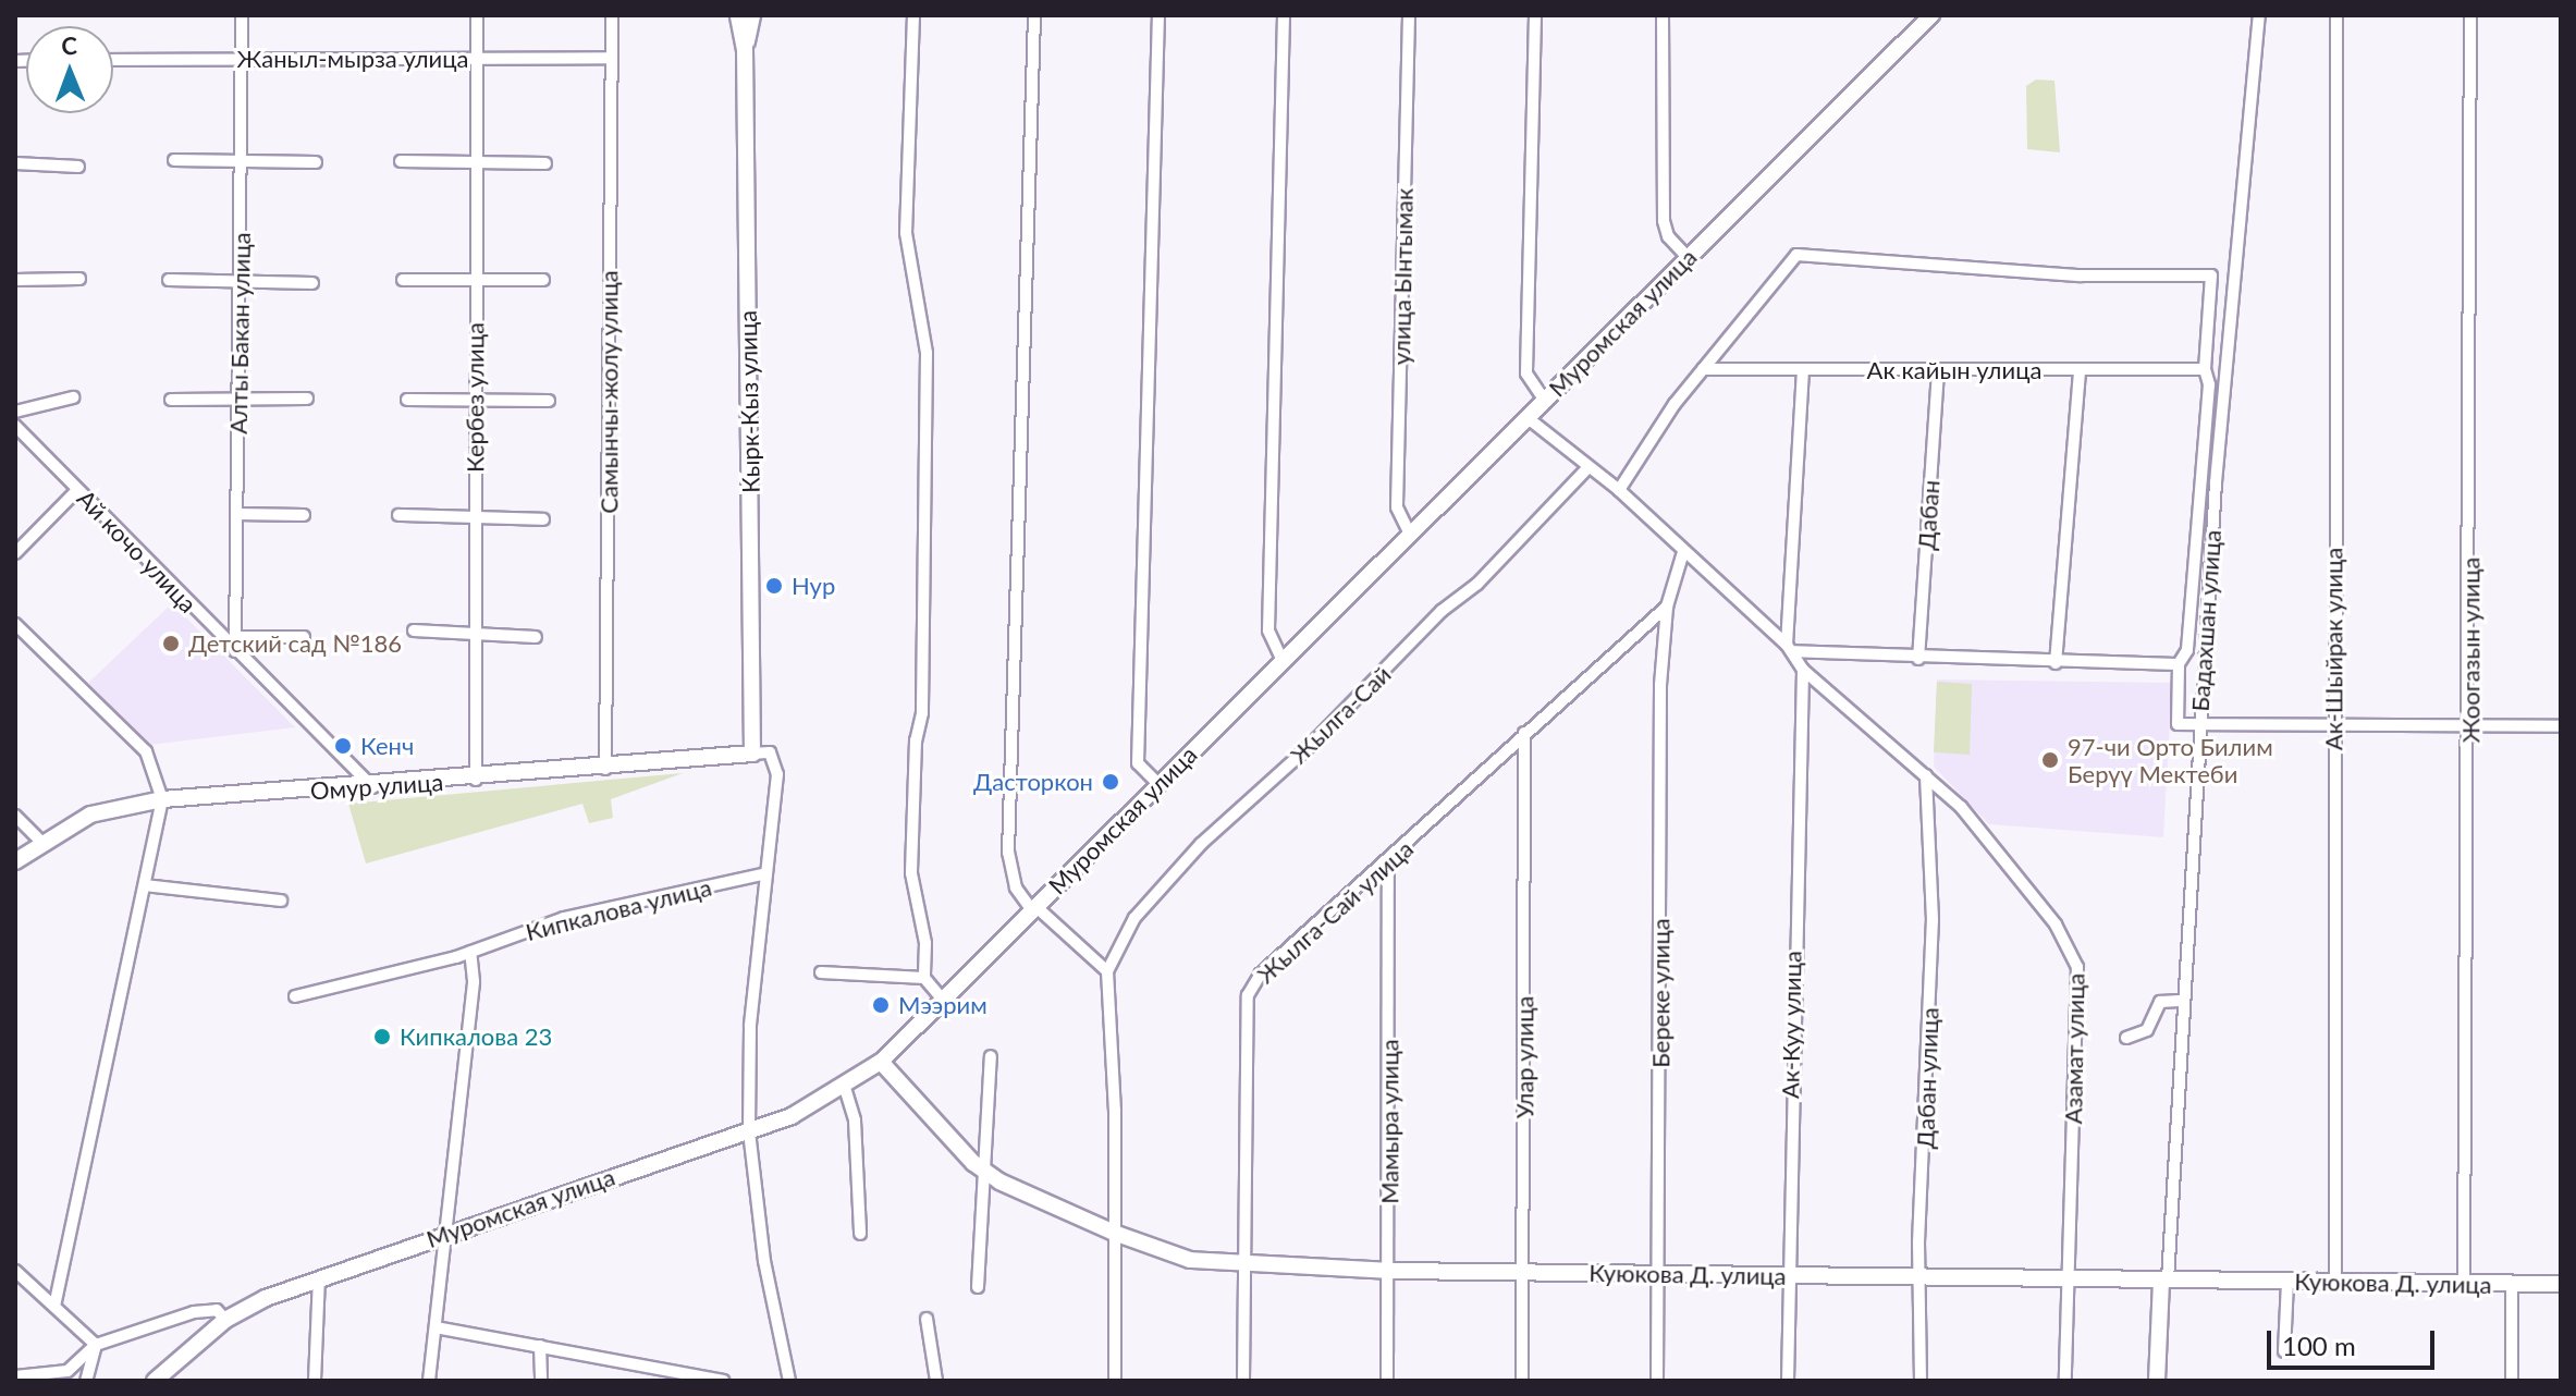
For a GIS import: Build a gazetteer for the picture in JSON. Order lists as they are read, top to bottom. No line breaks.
{"streets":{"street":["Жаныл-мырза улица","улица Ынтымак","Муромская улица","Алты Бакан улица","Ак кайын улица","Самынчы-жолу улица","Кербез улица","Кырк-Кыз улица","Дабан","Ай кочо улица","Бадахшан улица","Ак-Шыйрак улица","Жоогазын улица","Жылга-Сай","Омур улица","Кипкалова улица","Жылга-Сай улица","Береке улица","Ак-Куу улица","Азамат улица","Улар улица","Дабан улица","Мамыра улица","Куюкова Д. улица"]},"crossings":[["Жаныл-мырза улица","Алты Бакан улица"],["Жаныл-мырза улица","Самынчы-жолу улица"],["Жаныл-мырза улица","Кербез улица"],["улица Ынтымак","Муромская улица"],["Муромская улица","Куюкова Д. улица"],["Алты Бакан улица","Ай кочо улица"],["Ак кайын улица","Дабан"],["Самынчы-жолу улица","Омур улица"],["Кербез улица","Омур улица"],["Кырк-Кыз улица","Омур улица"],["Ай кочо улица","Омур улица"],["Бадахшан улица","Куюкова Д. улица"],["Ак-Шыйрак улица","Куюкова Д. улица"],["Жоогазын улица","Куюкова Д. улица"],["Жылга-Сай улица","Береке улица"],["Жылга-Сай улица","Улар улица"],["Жылга-Сай улица","Мамыра улица"],["Жылга-Сай улица","Куюкова Д. улица"],["Береке улица","Куюкова Д. улица"],["Ак-Куу улица","Азамат улица"],["Ак-Куу улица","Куюкова Д. улица"],["Азамат улица","Дабан улица"],["Азамат улица","Куюкова Д. улица"],["Улар улица","Куюкова Д. улица"],["Дабан улица","Куюкова Д. улица"],["Мамыра улица","Куюкова Д. улица"]],"places":["Нур","Детский сад №186","Кенч","97-чи Орто Билим Берүү Мектеби","Дасторкон","Мээрим","Кипкалова 23"],"scale_bar":"100 m","north":"top"}
